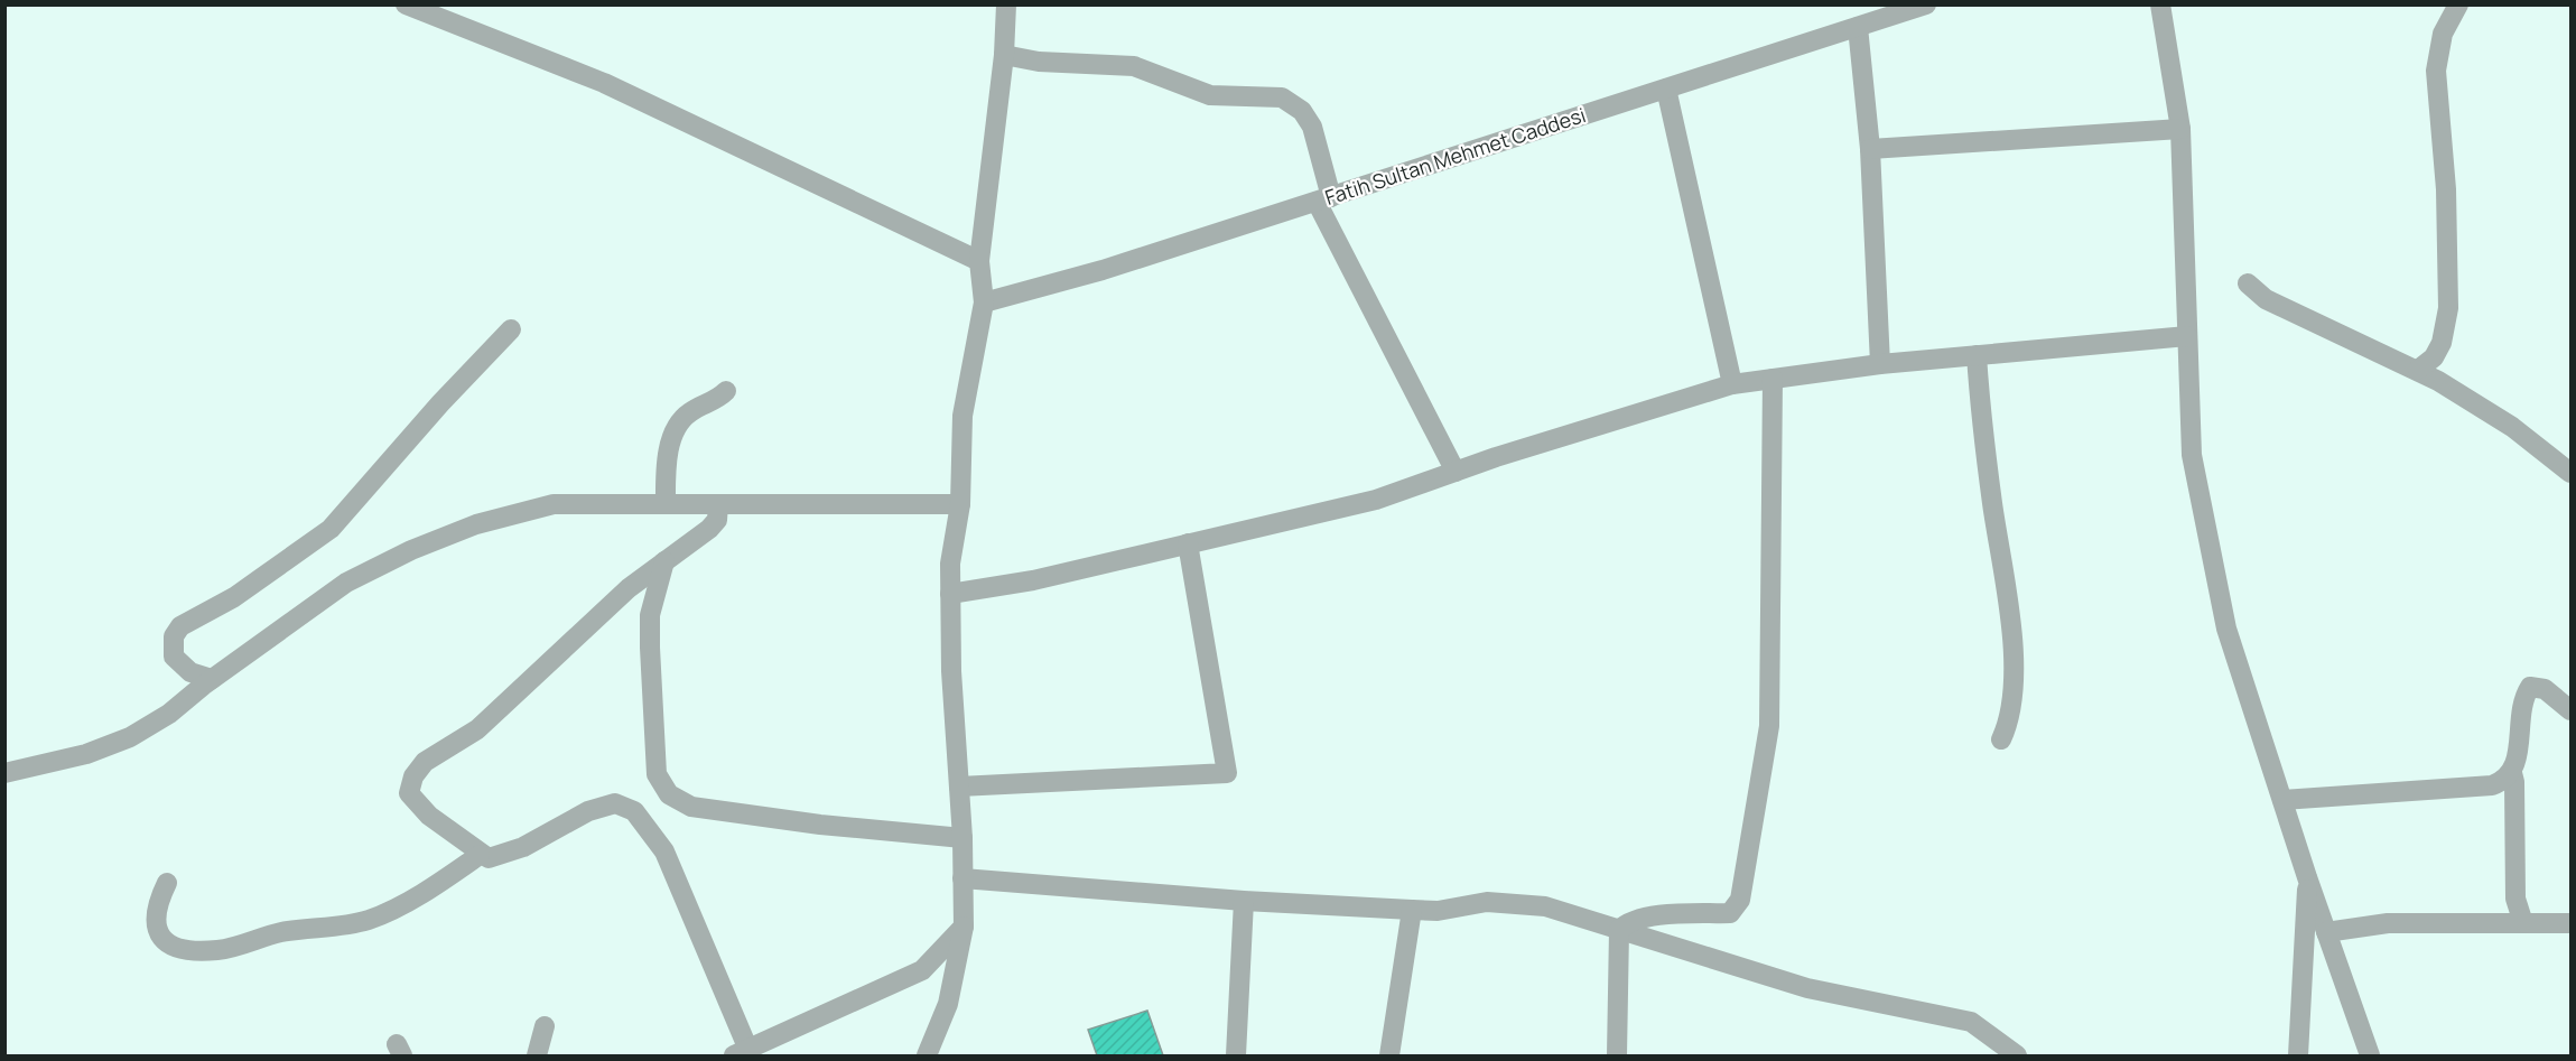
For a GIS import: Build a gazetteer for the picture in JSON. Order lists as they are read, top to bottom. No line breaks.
{"streets":{"street":["Fatih Sultan Mehmet Caddesi"]}}
